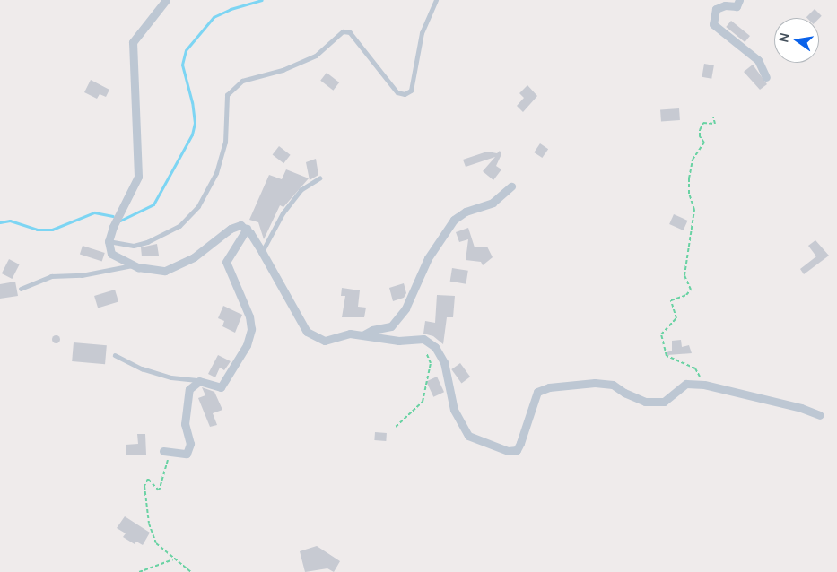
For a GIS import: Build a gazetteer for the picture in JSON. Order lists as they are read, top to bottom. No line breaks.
{"north":"left"}
